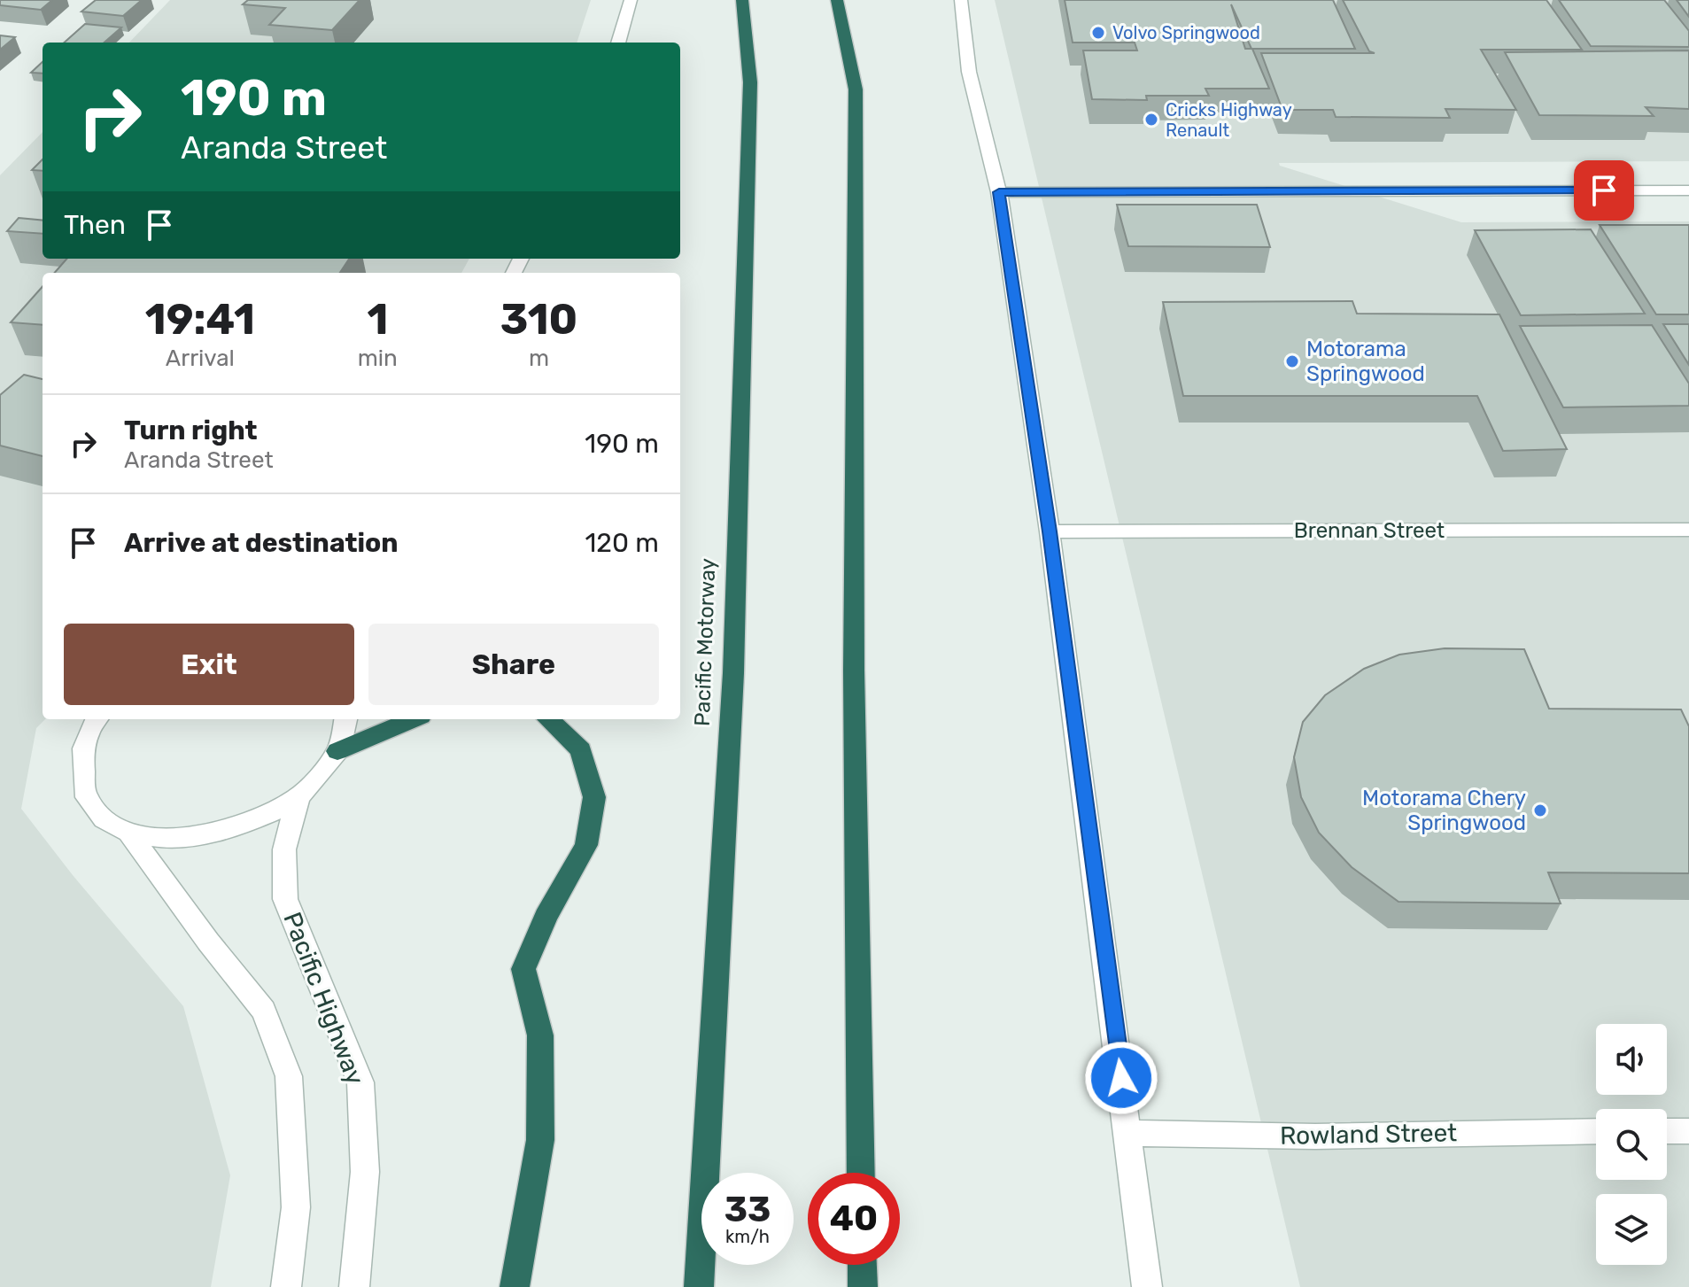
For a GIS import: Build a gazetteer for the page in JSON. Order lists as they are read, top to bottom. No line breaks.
{"streets":{"highway":["Pacific Motorway"],"street":["Brennan Street","Pacific Highway","Rowland Street"]},"places":["Volvo Springwood","Cricks Highway Renault","Motorama Springwood","Motorama Chery Springwood"],"page":{"turn":["190 m","Aranda Street"],"then":"Then","eta":["19:41","Arrival","1","min","310","m"],"list":[{"name":"Turn right","note":"Aranda Street","value":"190 m"},{"name":"Arrive at destination","value":"120 m"}],"buttons":["Exit","Share"],"speed":"33 km/h","limit":"40"}}
